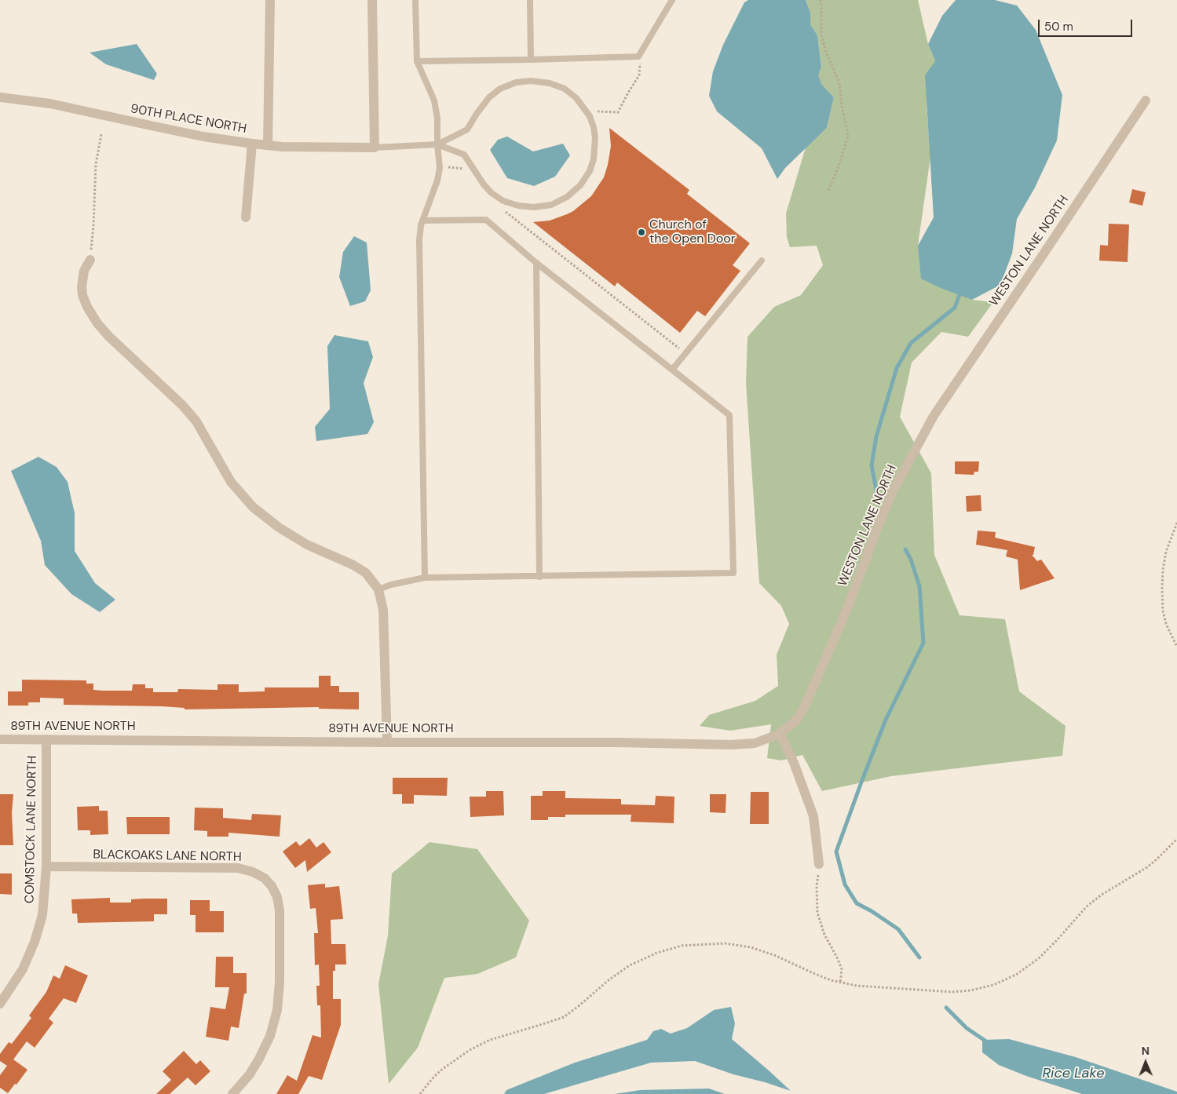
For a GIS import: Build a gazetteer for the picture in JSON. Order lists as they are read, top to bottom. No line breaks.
{"streets":{"street":["90TH PLACE NORTH","WESTON LANE NORTH","89TH AVENUE NORTH","COMSTOCK LANE NORTH","BLACKOAKS LANE NORTH"]},"crossings":[["WESTON LANE NORTH","89TH AVENUE NORTH"],["89TH AVENUE NORTH","COMSTOCK LANE NORTH"],["COMSTOCK LANE NORTH","BLACKOAKS LANE NORTH"]],"water":["Rice Lake"],"places":["Church of the Open Door"],"scale_bar":"50 m","north":"top"}
